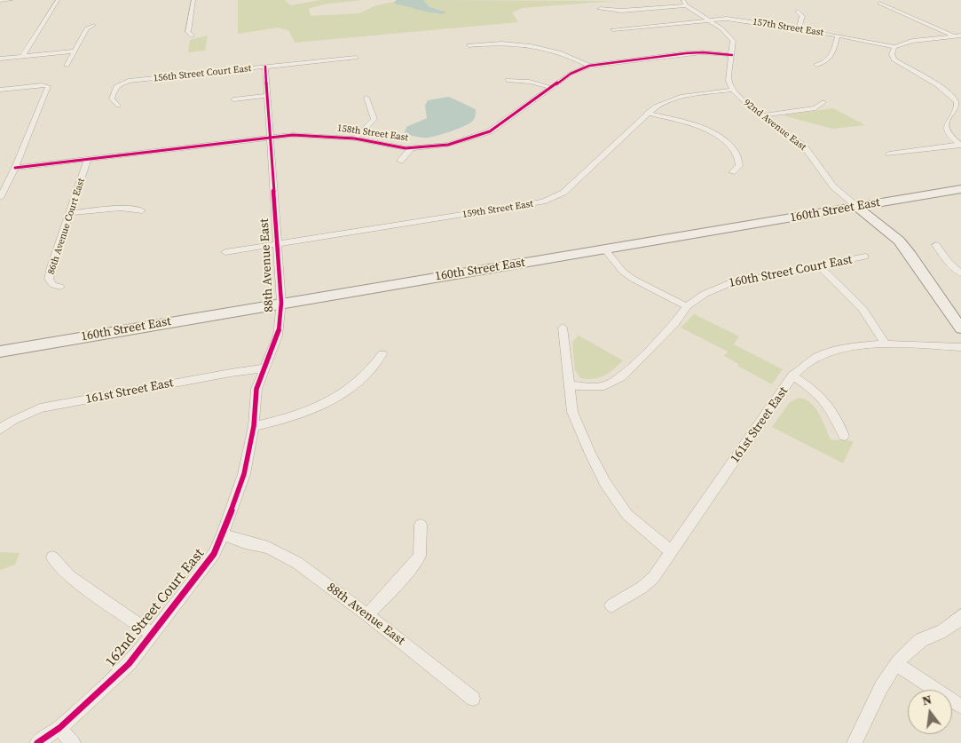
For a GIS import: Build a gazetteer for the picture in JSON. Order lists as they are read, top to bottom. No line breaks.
{"streets":{"main road":["160th Street East"],"street":["157th Street East","156th Street Court East","92nd Avenue East","158th Street East","159th Street East","86th Avenue Court East","88th Avenue East","160th Street Court East","161st Street East","162nd Street Court East"]},"crossings":[["157th Street East","92nd Avenue East"],["156th Street Court East","88th Avenue East"],["92nd Avenue East","158th Street East"],["92nd Avenue East","159th Street East"],["92nd Avenue East","160th Street East"],["158th Street East","86th Avenue Court East"],["158th Street East","88th Avenue East"],["159th Street East","88th Avenue East"],["160th Street East","88th Avenue East"],["88th Avenue East","161st Street East"],["88th Avenue East","162nd Street Court East"]],"north":"top"}
